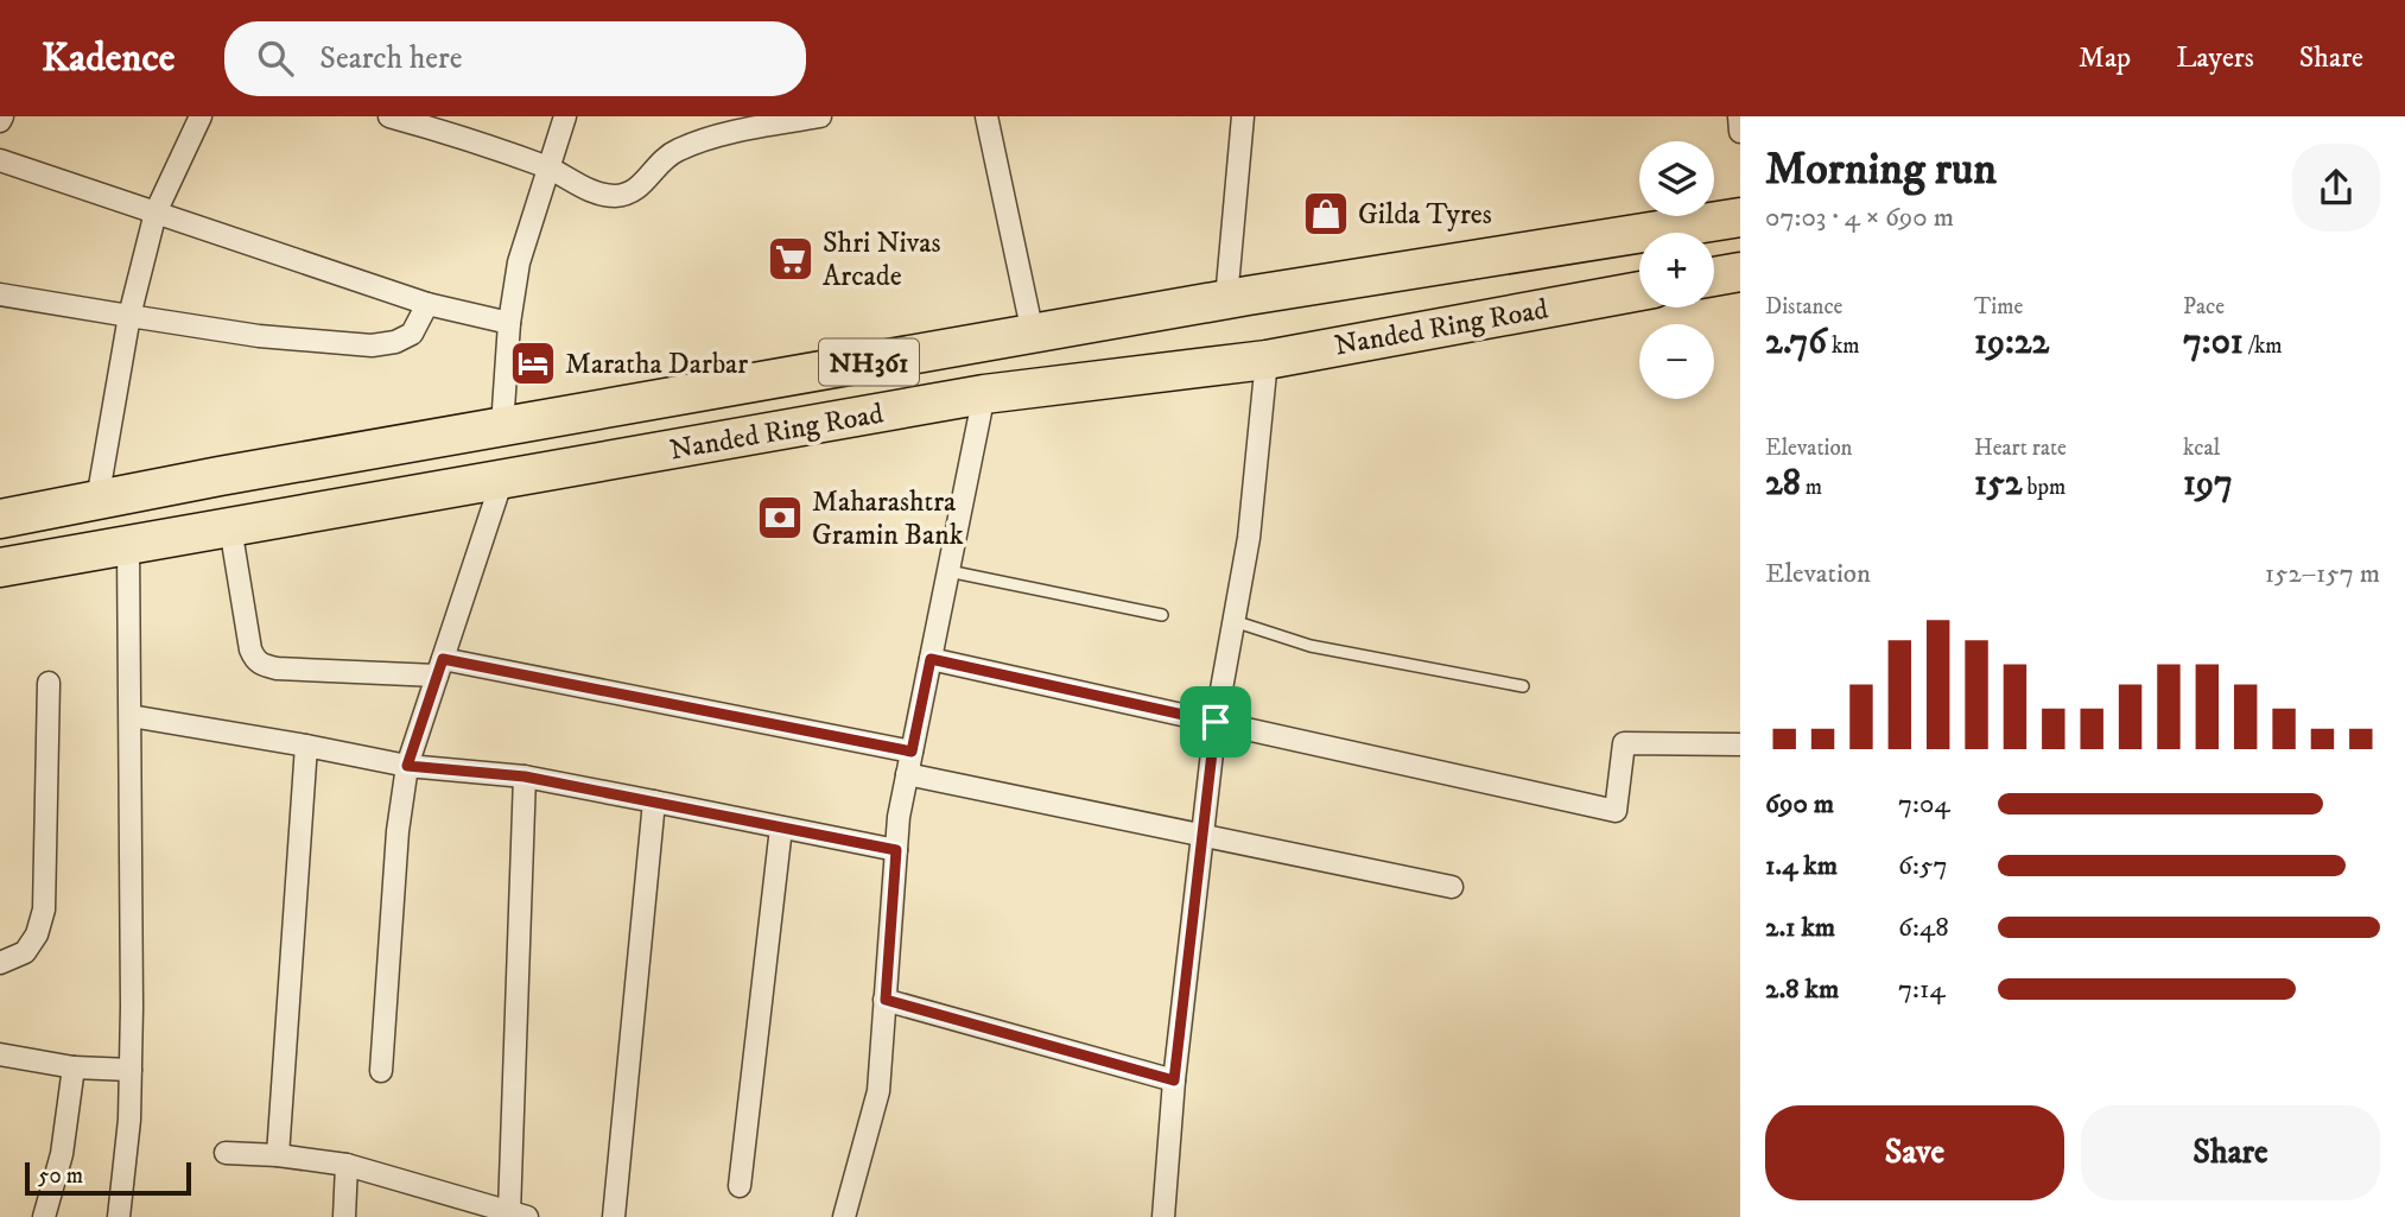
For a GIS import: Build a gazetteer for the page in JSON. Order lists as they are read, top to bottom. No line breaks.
{"streets":{"highway":["Nanded Ring Road","NH361"]},"places":{"shop":["Gilda Tyres"],"supermarket":["Shri Nivas Arcade"],"hotel":["Maratha Darbar"],"bank":["Maharashtra Gramin Bank"]},"scale_bar":"50 m","page":{"header":"Kadence","search":"Search here","nav":["Map","Layers","Share"],"heading":["Morning run","07:03 · 4 × 690 m"],"map_buttons":["+","−"],"stats":[["Distance","2.76 km"],["Time","19:22"],["Pace","7:01 /km"],["Elevation","28 m"],["Heart rate","152 bpm"],["kcal","197"]],"chart":["Elevation","152–157 m"],"list":[{"name":"690 m","note":"7:04"},{"name":"1.4 km","note":"6:57"},{"name":"2.1 km","note":"6:48"},{"name":"2.8 km","note":"7:14"}],"buttons":["Save","Share"],"scale":"50 m"}}
